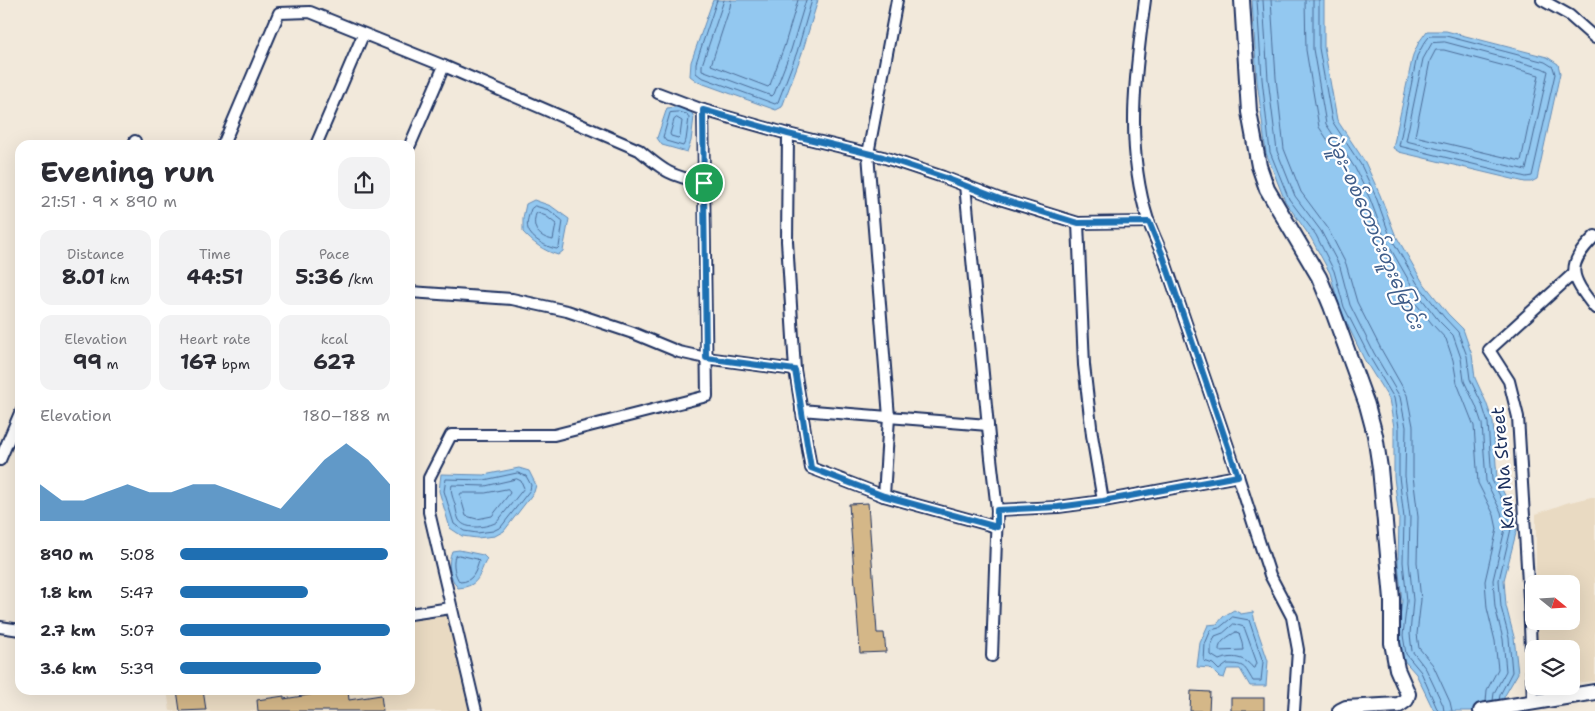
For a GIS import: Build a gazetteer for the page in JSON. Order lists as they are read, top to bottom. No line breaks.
{"streets":{"street":["Kan Na Street"]},"water":["ပဲခူး-စစ်တောင်းတူးမြောင်း"],"north":"right","page":{"heading":["Evening run","21:51 · 9 × 890 m"],"stats":[["Distance","8.01 km"],["Time","44:51"],["Pace","5:36 /km"],["Elevation","99 m"],["Heart rate","167 bpm"],["kcal","627"]],"chart":["Elevation","180–188 m"],"list":[{"name":"890 m","note":"5:08"},{"name":"1.8 km","note":"5:47"},{"name":"2.7 km","note":"5:07"},{"name":"3.6 km","note":"5:39"}]}}
